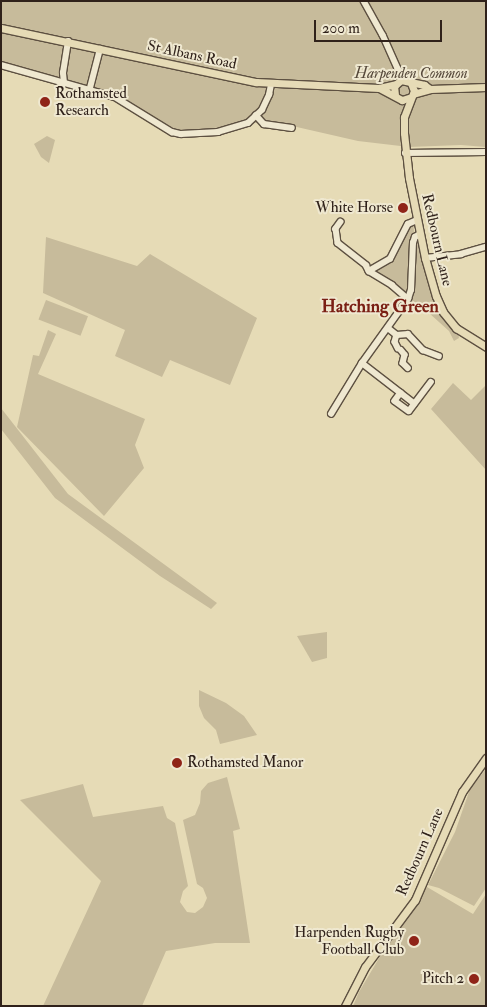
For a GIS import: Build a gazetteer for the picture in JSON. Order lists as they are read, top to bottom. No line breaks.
{"streets":{"main road":["St Albans Road","Redbourn Lane"]},"crossings":[["St Albans Road","Redbourn Lane"]],"districts":["Hatching Green"],"parks":["Harpenden Common"],"places":["Rothamsted Research","White Horse","Rothamsted Manor","Harpenden Rugby Football Club","Pitch 2"],"scale_bar":"200 m"}
